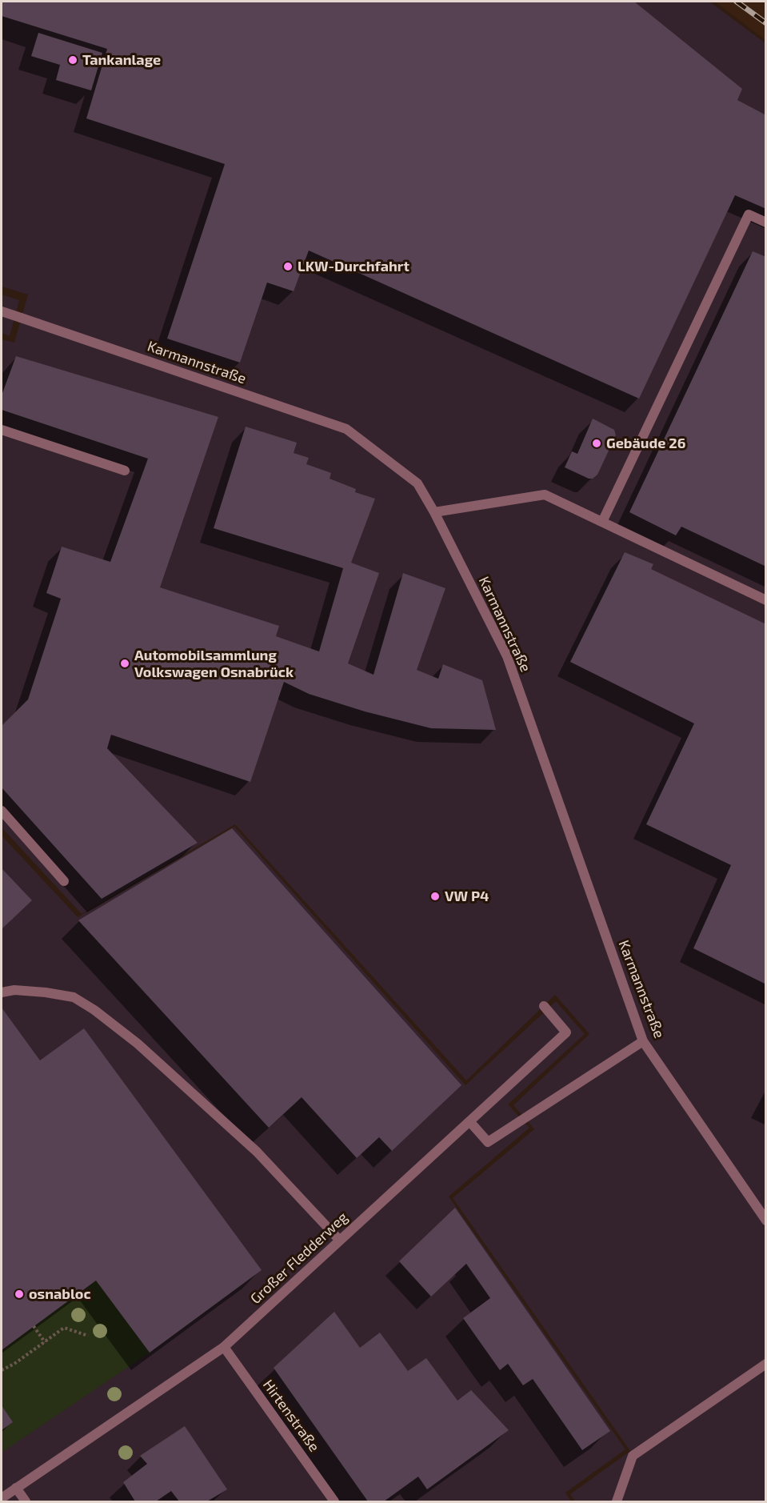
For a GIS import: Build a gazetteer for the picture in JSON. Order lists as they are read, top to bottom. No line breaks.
{"streets":{"street":["Karmannstraße","Großer Fledderweg","Hirtenstraße"]},"crossings":[["Großer Fledderweg","Hirtenstraße"]],"places":["Tankanlage","LKW-Durchfahrt","Gebäude 26","Automobilsammlung Volkswagen Osnabrück","VW P4","osnabloc"]}
